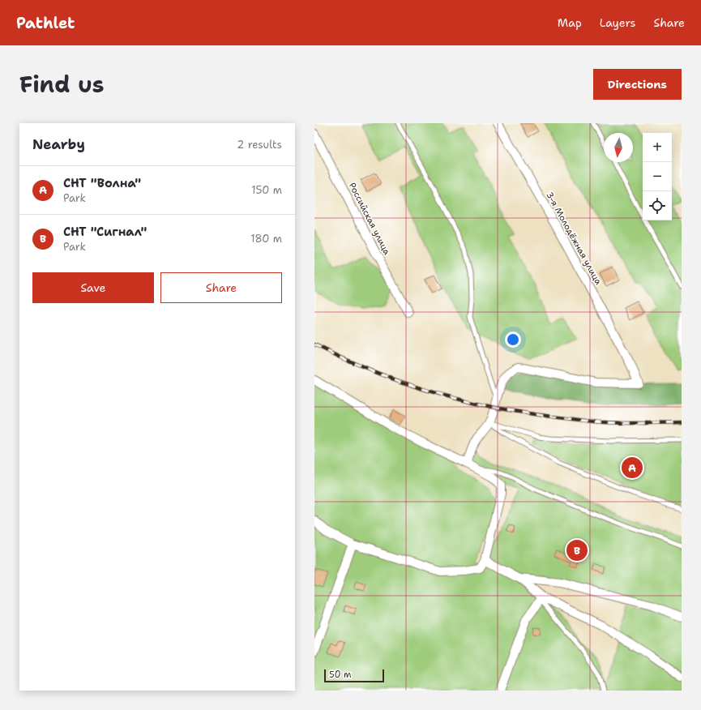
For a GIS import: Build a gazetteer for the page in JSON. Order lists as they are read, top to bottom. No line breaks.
{"streets":{"street":["Российская улица","3-я Молодёжная улица"]},"scale_bar":"50 m","north":"bottom","page":{"header":"Pathlet","nav":["Map","Layers","Share"],"title":"Find us","buttons":["Directions",["Save","Share"]],"heading":["Nearby","2 results"],"map_buttons":["+","−"],"list":[{"mark":"A","name":"СНТ \"Волна\"","note":"Park","value":"150 m"},{"mark":"B","name":"СНТ \"Сигнал\"","note":"Park","value":"180 m"}],"pins":["A","B"],"scale":"50 m"}}
